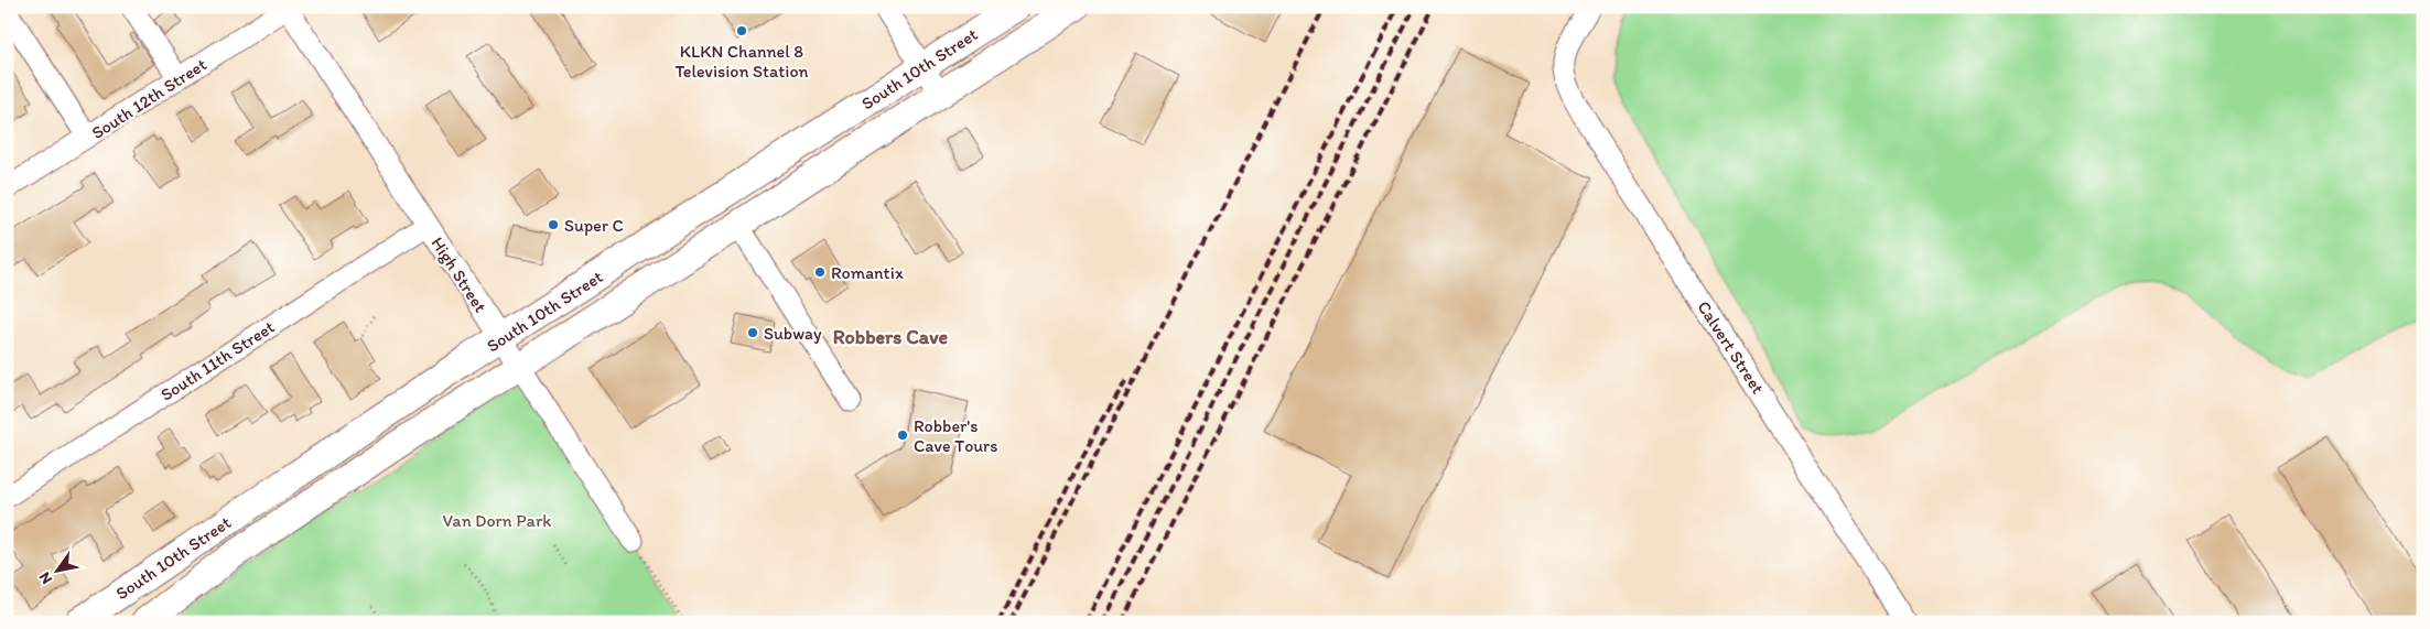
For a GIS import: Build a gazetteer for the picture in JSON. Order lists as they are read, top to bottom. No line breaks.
{"streets":{"main road":["South 10th Street"],"street":["South 12th Street","High Street","Calvert Street","South 11th Street"]},"crossings":[["South 10th Street","High Street"],["South 12th Street","High Street"],["High Street","South 11th Street"]],"districts":["Robbers Cave"],"parks":["Van Dorn Park"],"places":["KLKN Channel 8 Television Station","Super C","Romantix","Subway","Robber's Cave Tours"],"north":"bottom left"}
